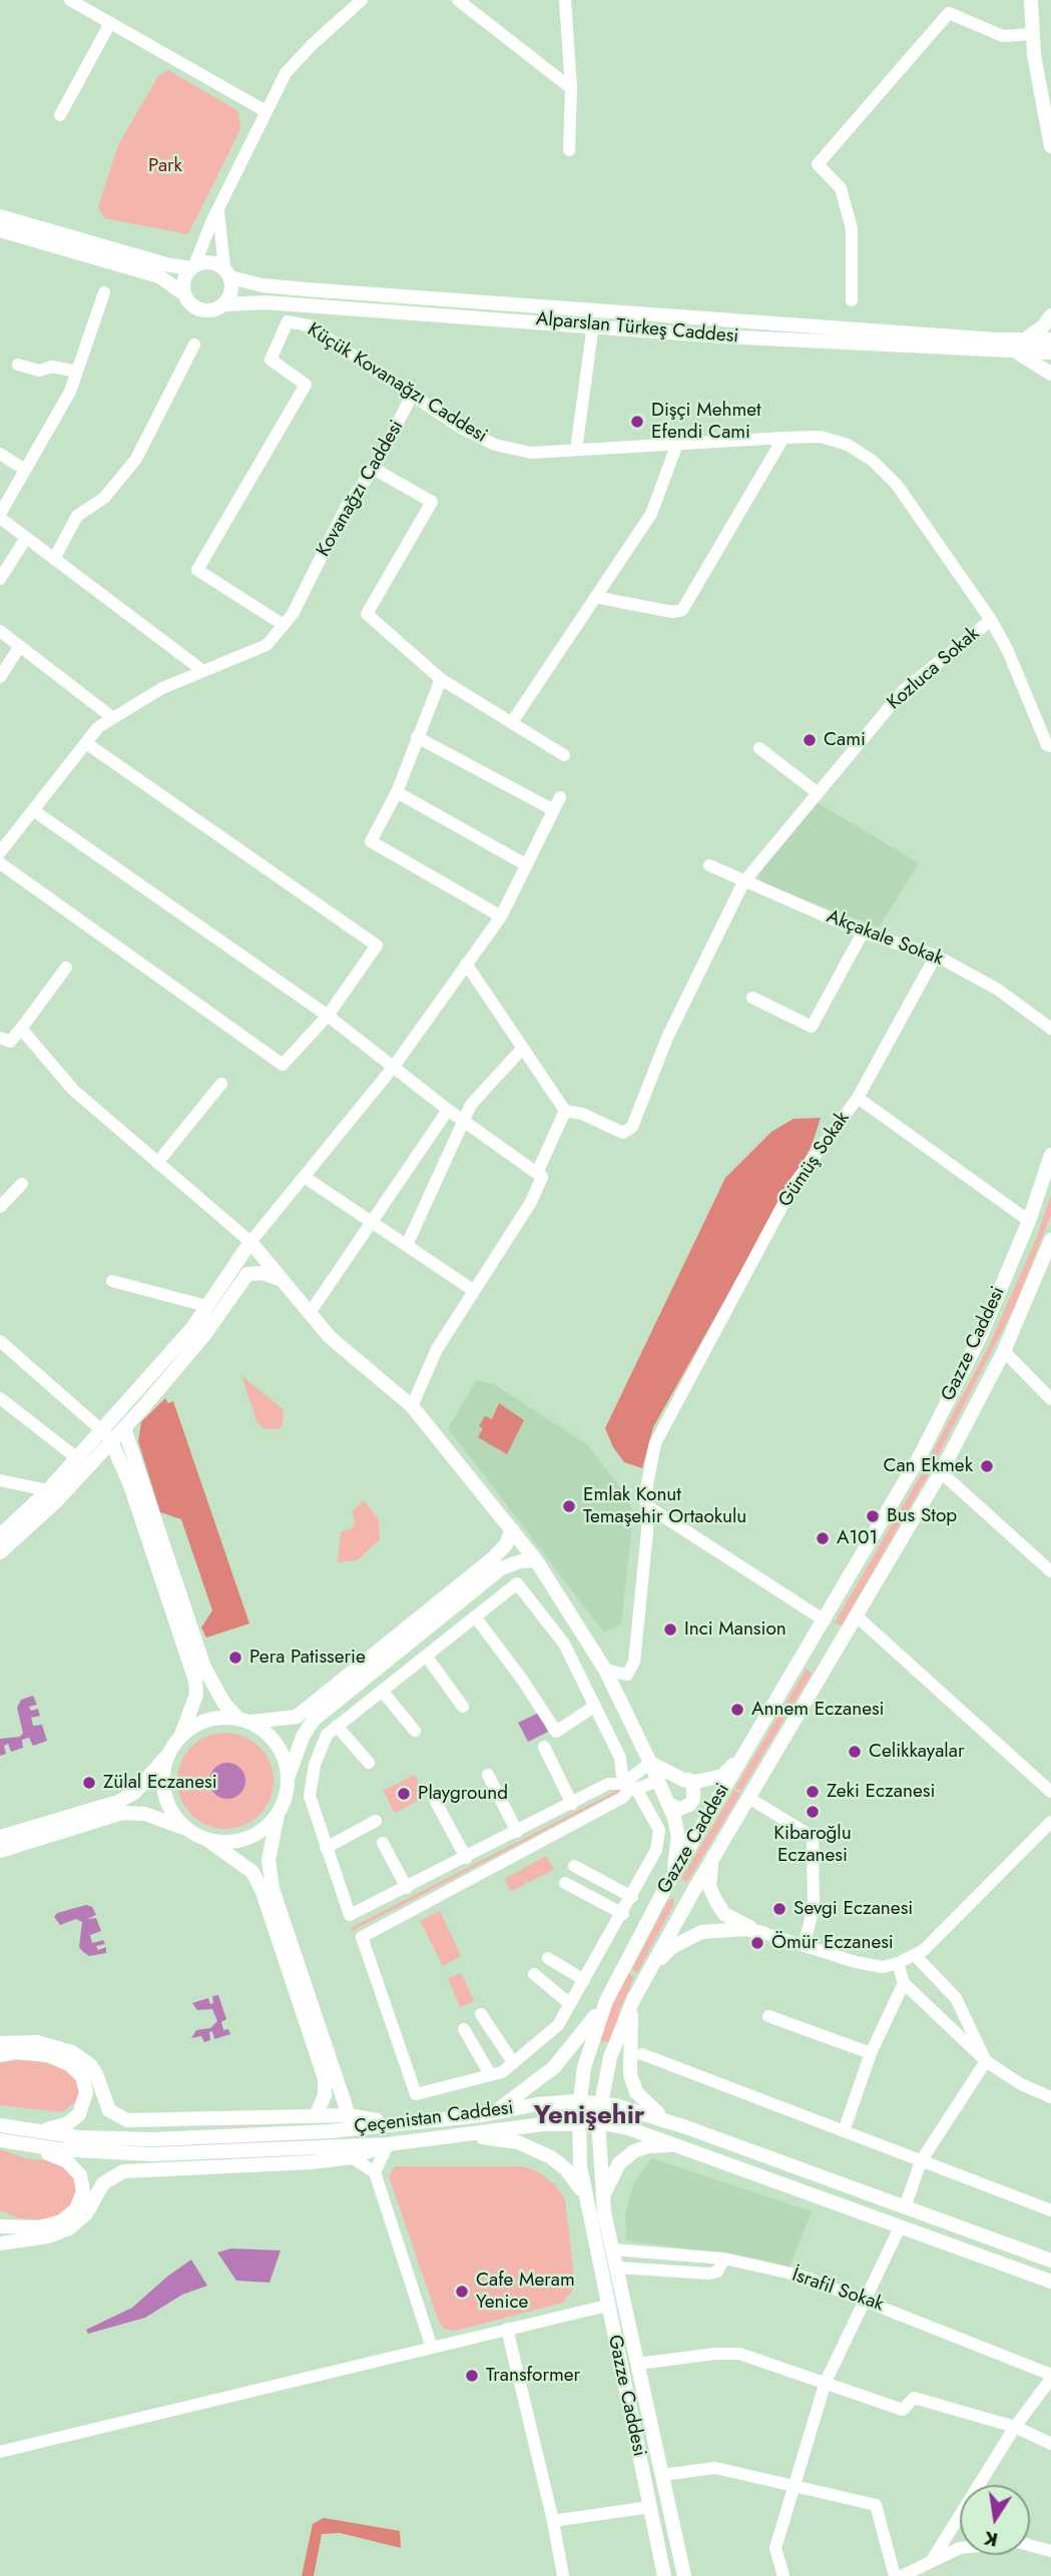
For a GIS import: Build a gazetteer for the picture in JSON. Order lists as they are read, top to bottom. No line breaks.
{"streets":{"main road":["Alparslan Türkeş Caddesi","Gazze Caddesi","Çeçenistan Caddesi"],"street":["Küçük Kovanağzı Caddesi","Kovanağzı Caddesi","Kozluca Sokak","Akçakale Sokak","Gümüş Sokak","İsrafil Sokak"]},"crossings":[["Küçük Kovanağzı Caddesi","Kovanağzı Caddesi"],["Küçük Kovanağzı Caddesi","Kozluca Sokak"],["Kozluca Sokak","Akçakale Sokak"],["Akçakale Sokak","Gümüş Sokak"],["Gazze Caddesi","Çeçenistan Caddesi"],["Gazze Caddesi","İsrafil Sokak"]],"districts":["Yenişehir"],"parks":["Park"],"places":["Dişçi Mehmet Efendi Cami","Cami","Can Ekmek","Emlak Konut Temaşehir Ortaokulu","Bus Stop","A101","Inci Mansion","Pera Patisserie","Annem Eczanesi","Celikkayalar","Zülal Eczanesi","Zeki Eczanesi","Playground","Kibaroğlu Eczanesi","Sevgi Eczanesi","Ömür Eczanesi","Cafe Meram Yenice","Transformer"],"north":"bottom"}
